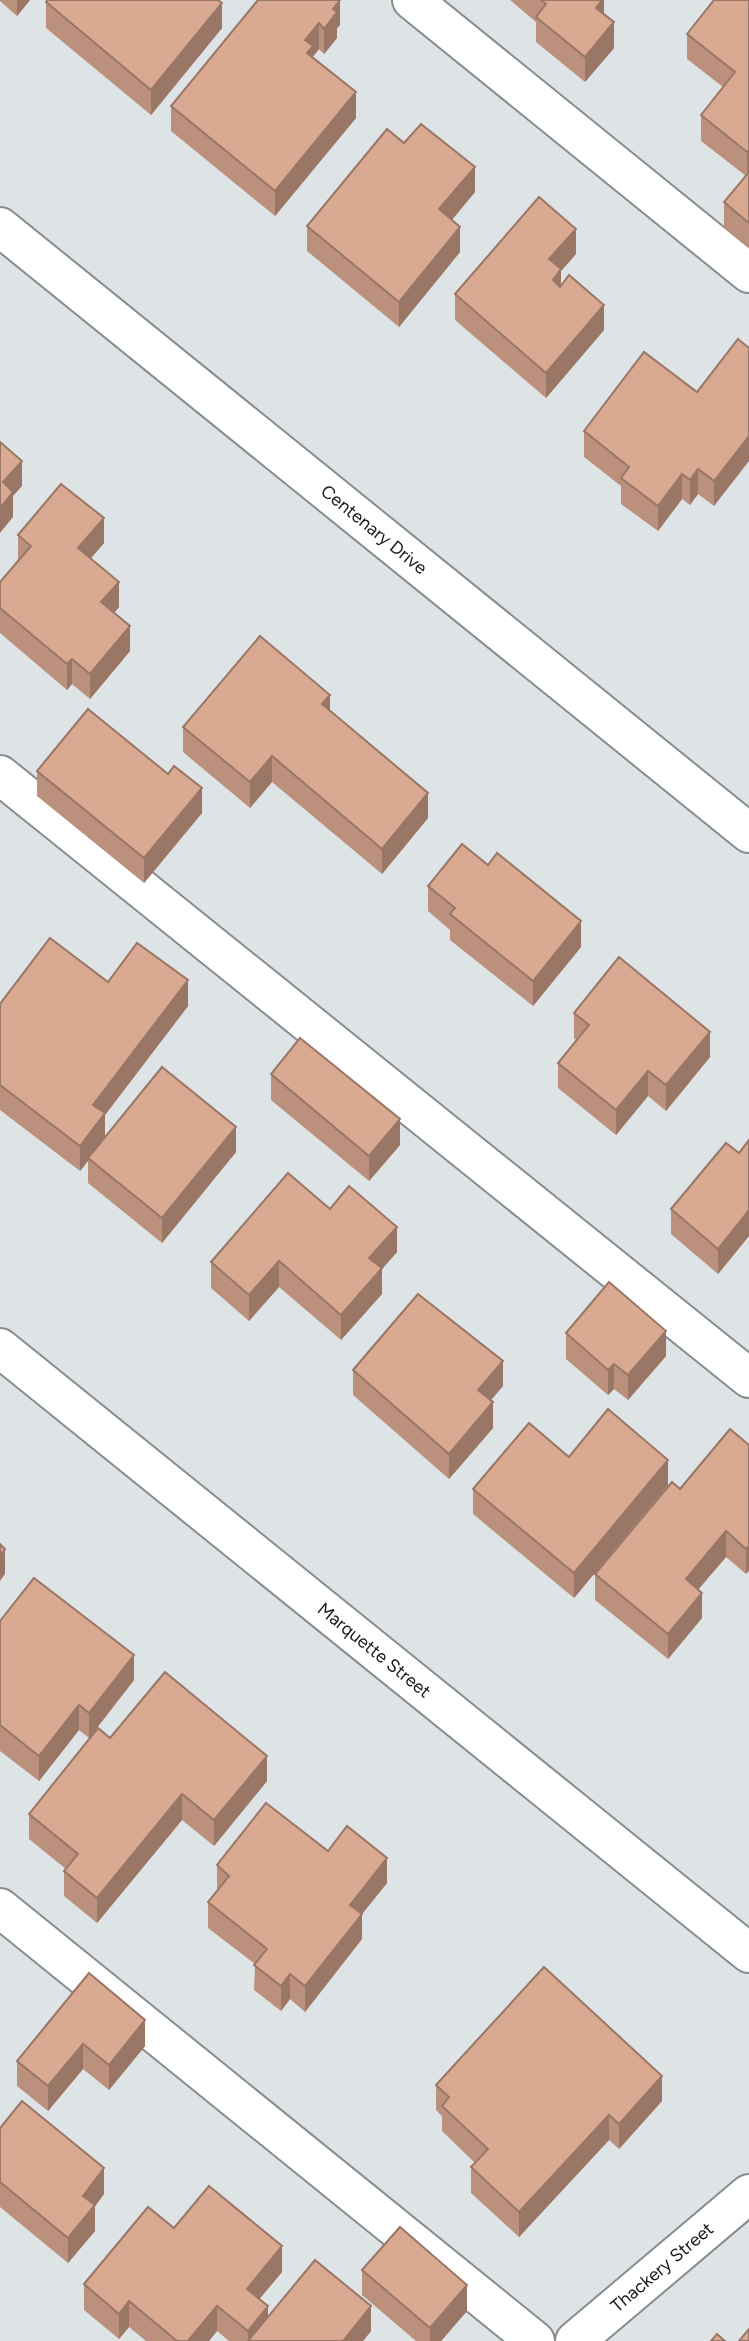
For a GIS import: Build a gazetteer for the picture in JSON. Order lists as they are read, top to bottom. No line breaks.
{"streets":{"street":["Centenary Drive","Marquette Street","Thackery Street"]}}
